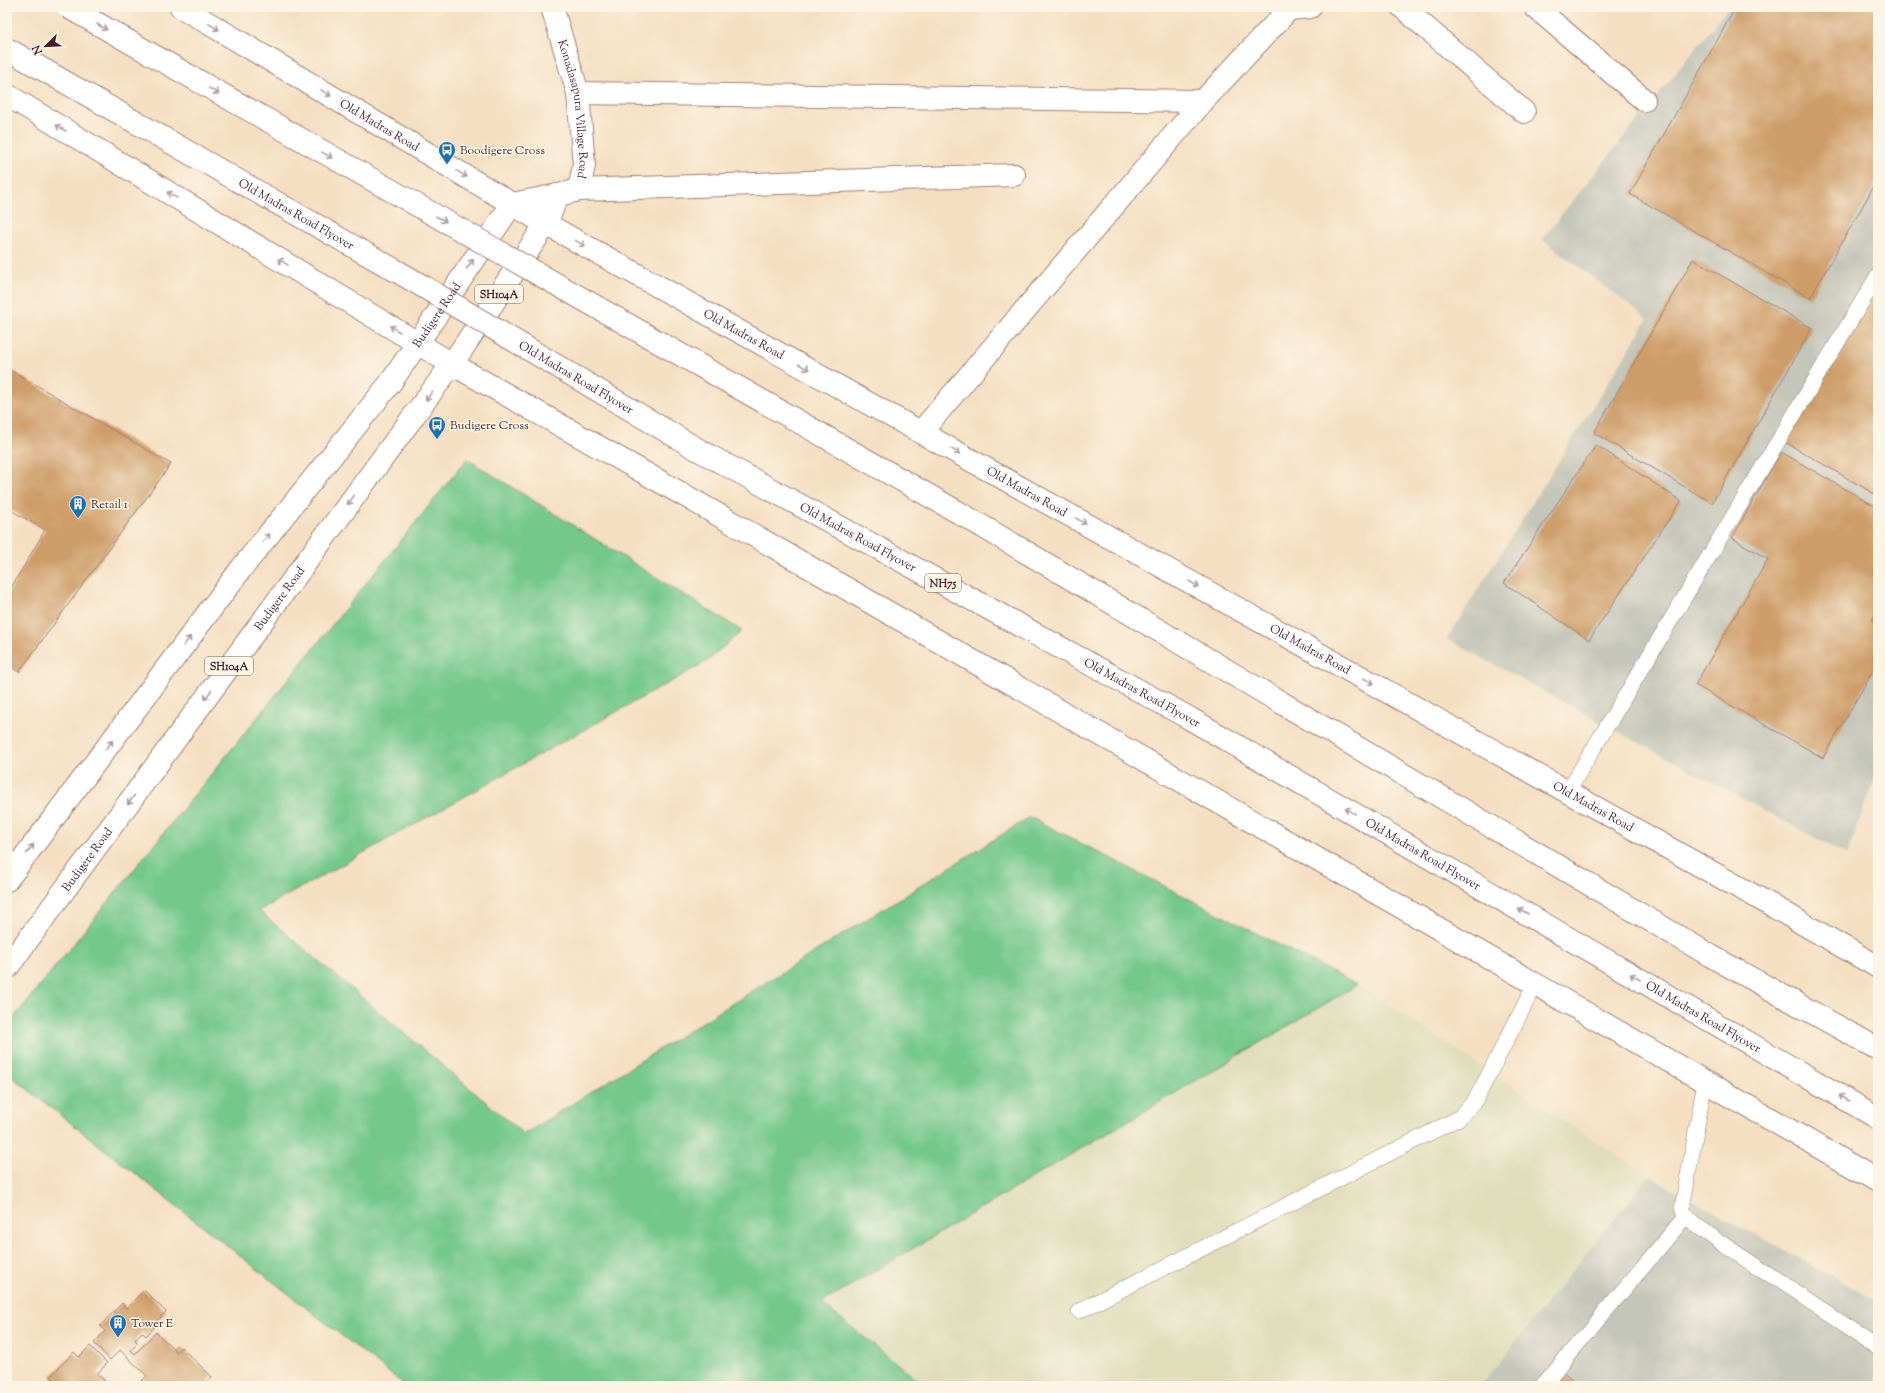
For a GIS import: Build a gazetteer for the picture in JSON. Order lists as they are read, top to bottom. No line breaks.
{"streets":{"main road":["Konadasapura Village Road","Old Madras Road","Old Madras Road Flyover","SH104A","Budigere Road","NH75"]},"crossings":[["Konadasapura Village Road","Old Madras Road"],["Konadasapura Village Road","Budigere Road"],["Old Madras Road","Budigere Road"]],"places":{"bus stop":["Boodigere Cross","Budigere Cross"],"building":["Retail 1","Tower E"]},"north":"bottom left"}
